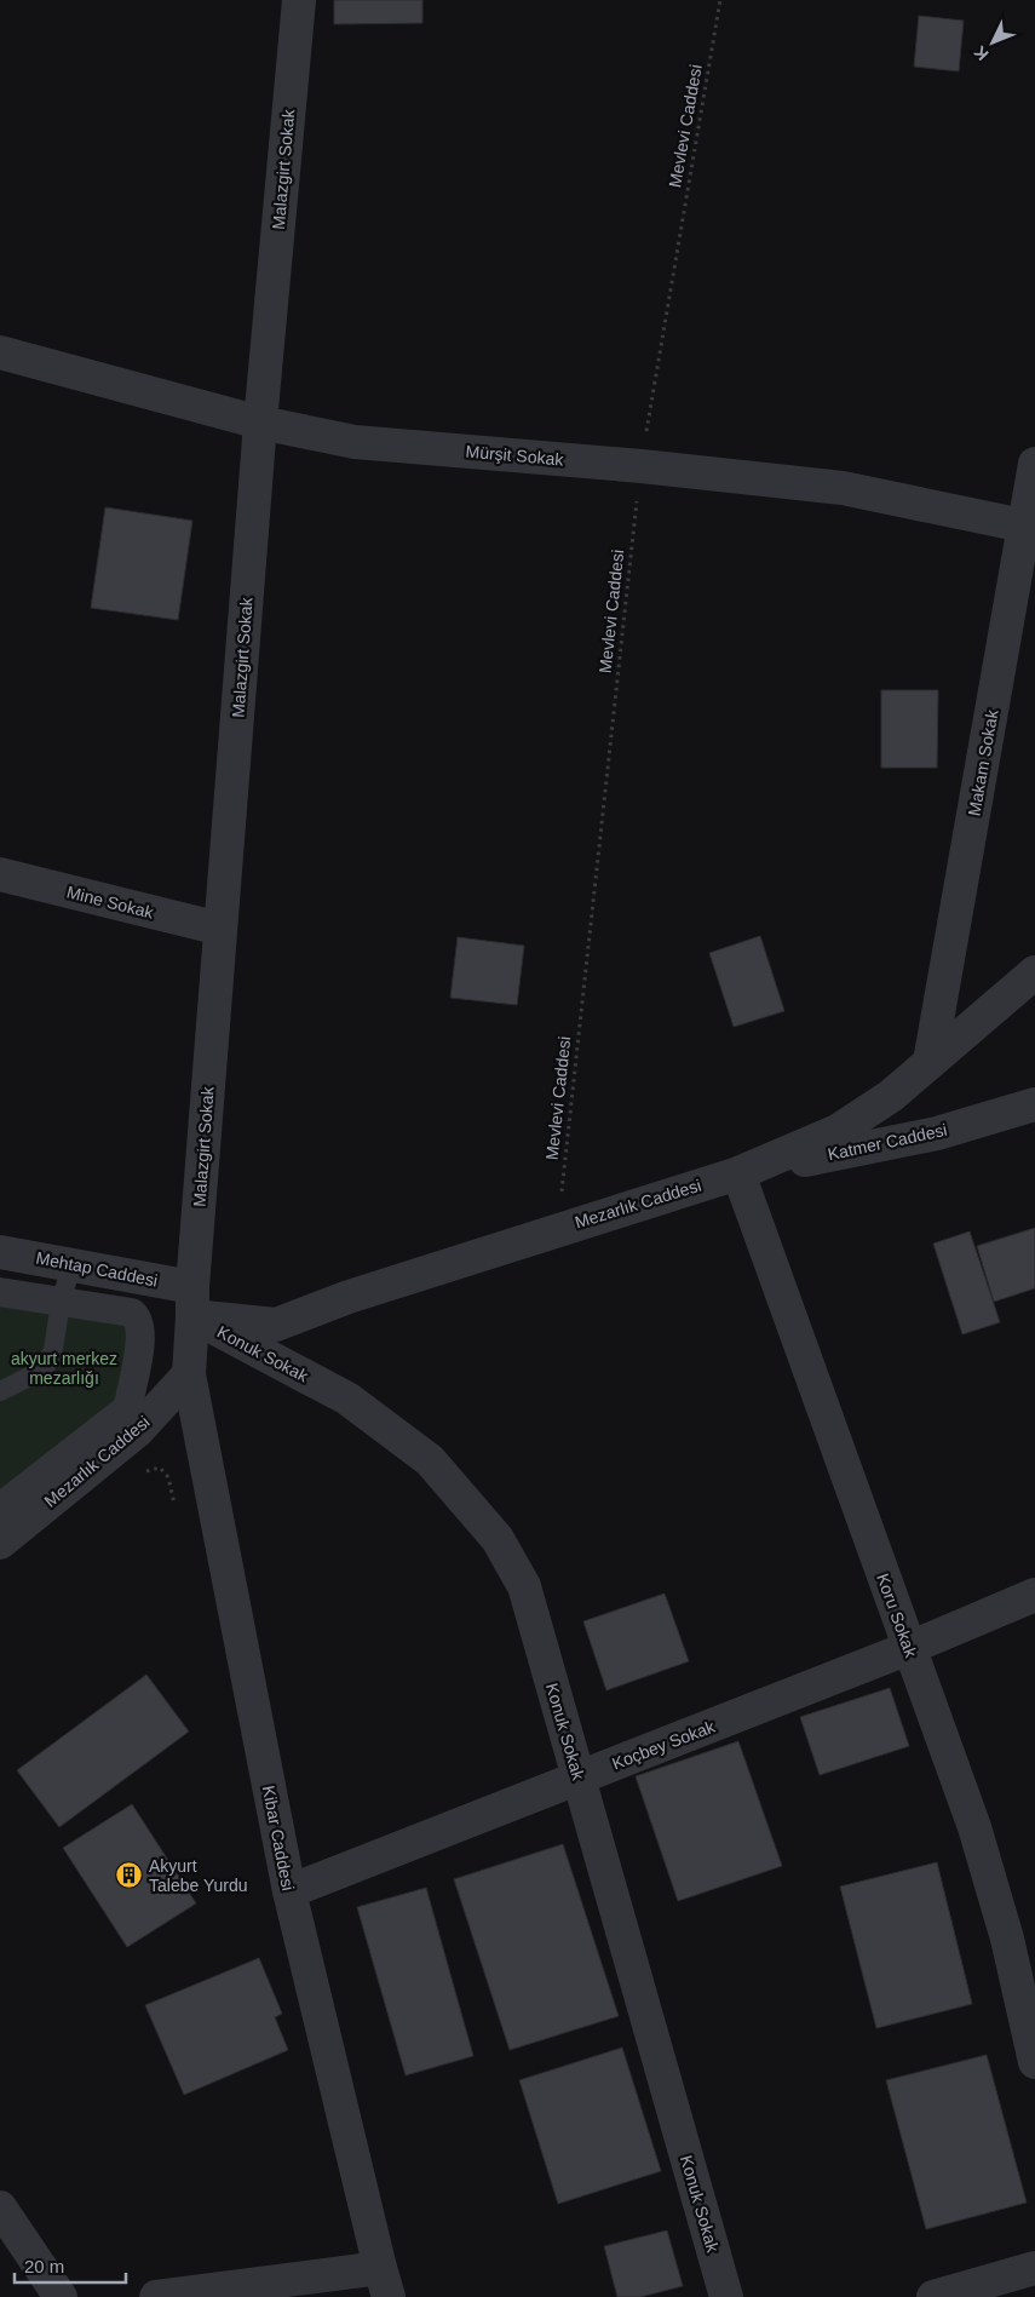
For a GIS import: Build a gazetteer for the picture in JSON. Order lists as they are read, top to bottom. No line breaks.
{"streets":{"street":["Malazgirt Sokak","Mürşit Sokak","Makam Sokak","Mine Sokak","Katmer Caddesi","Mezarlık Caddesi","Mehtap Caddesi","Konuk Sokak","Koru Sokak","Koçbey Sokak","Kibar Caddesi"],"path":["Mevlevi Caddesi"]},"crossings":[["Mevlevi Caddesi","Mürşit Sokak"],["Mevlevi Caddesi","Mezarlık Caddesi"],["Malazgirt Sokak","Mürşit Sokak"],["Malazgirt Sokak","Mine Sokak"],["Malazgirt Sokak","Mezarlık Caddesi"],["Malazgirt Sokak","Mehtap Caddesi"],["Malazgirt Sokak","Konuk Sokak"],["Malazgirt Sokak","Kibar Caddesi"],["Mürşit Sokak","Makam Sokak"],["Makam Sokak","Mezarlık Caddesi"],["Katmer Caddesi","Mezarlık Caddesi"],["Katmer Caddesi","Koru Sokak"],["Mezarlık Caddesi","Mehtap Caddesi"],["Mezarlık Caddesi","Konuk Sokak"],["Mezarlık Caddesi","Koru Sokak"],["Mezarlık Caddesi","Kibar Caddesi"],["Mehtap Caddesi","Konuk Sokak"],["Konuk Sokak","Koçbey Sokak"],["Koru Sokak","Koçbey Sokak"],["Koçbey Sokak","Kibar Caddesi"]],"parks":["akyurt merkez mezarlığı"],"places":{"building":["Akyurt Talebe Yurdu"]},"scale_bar":"20 m","north":"bottom left"}
